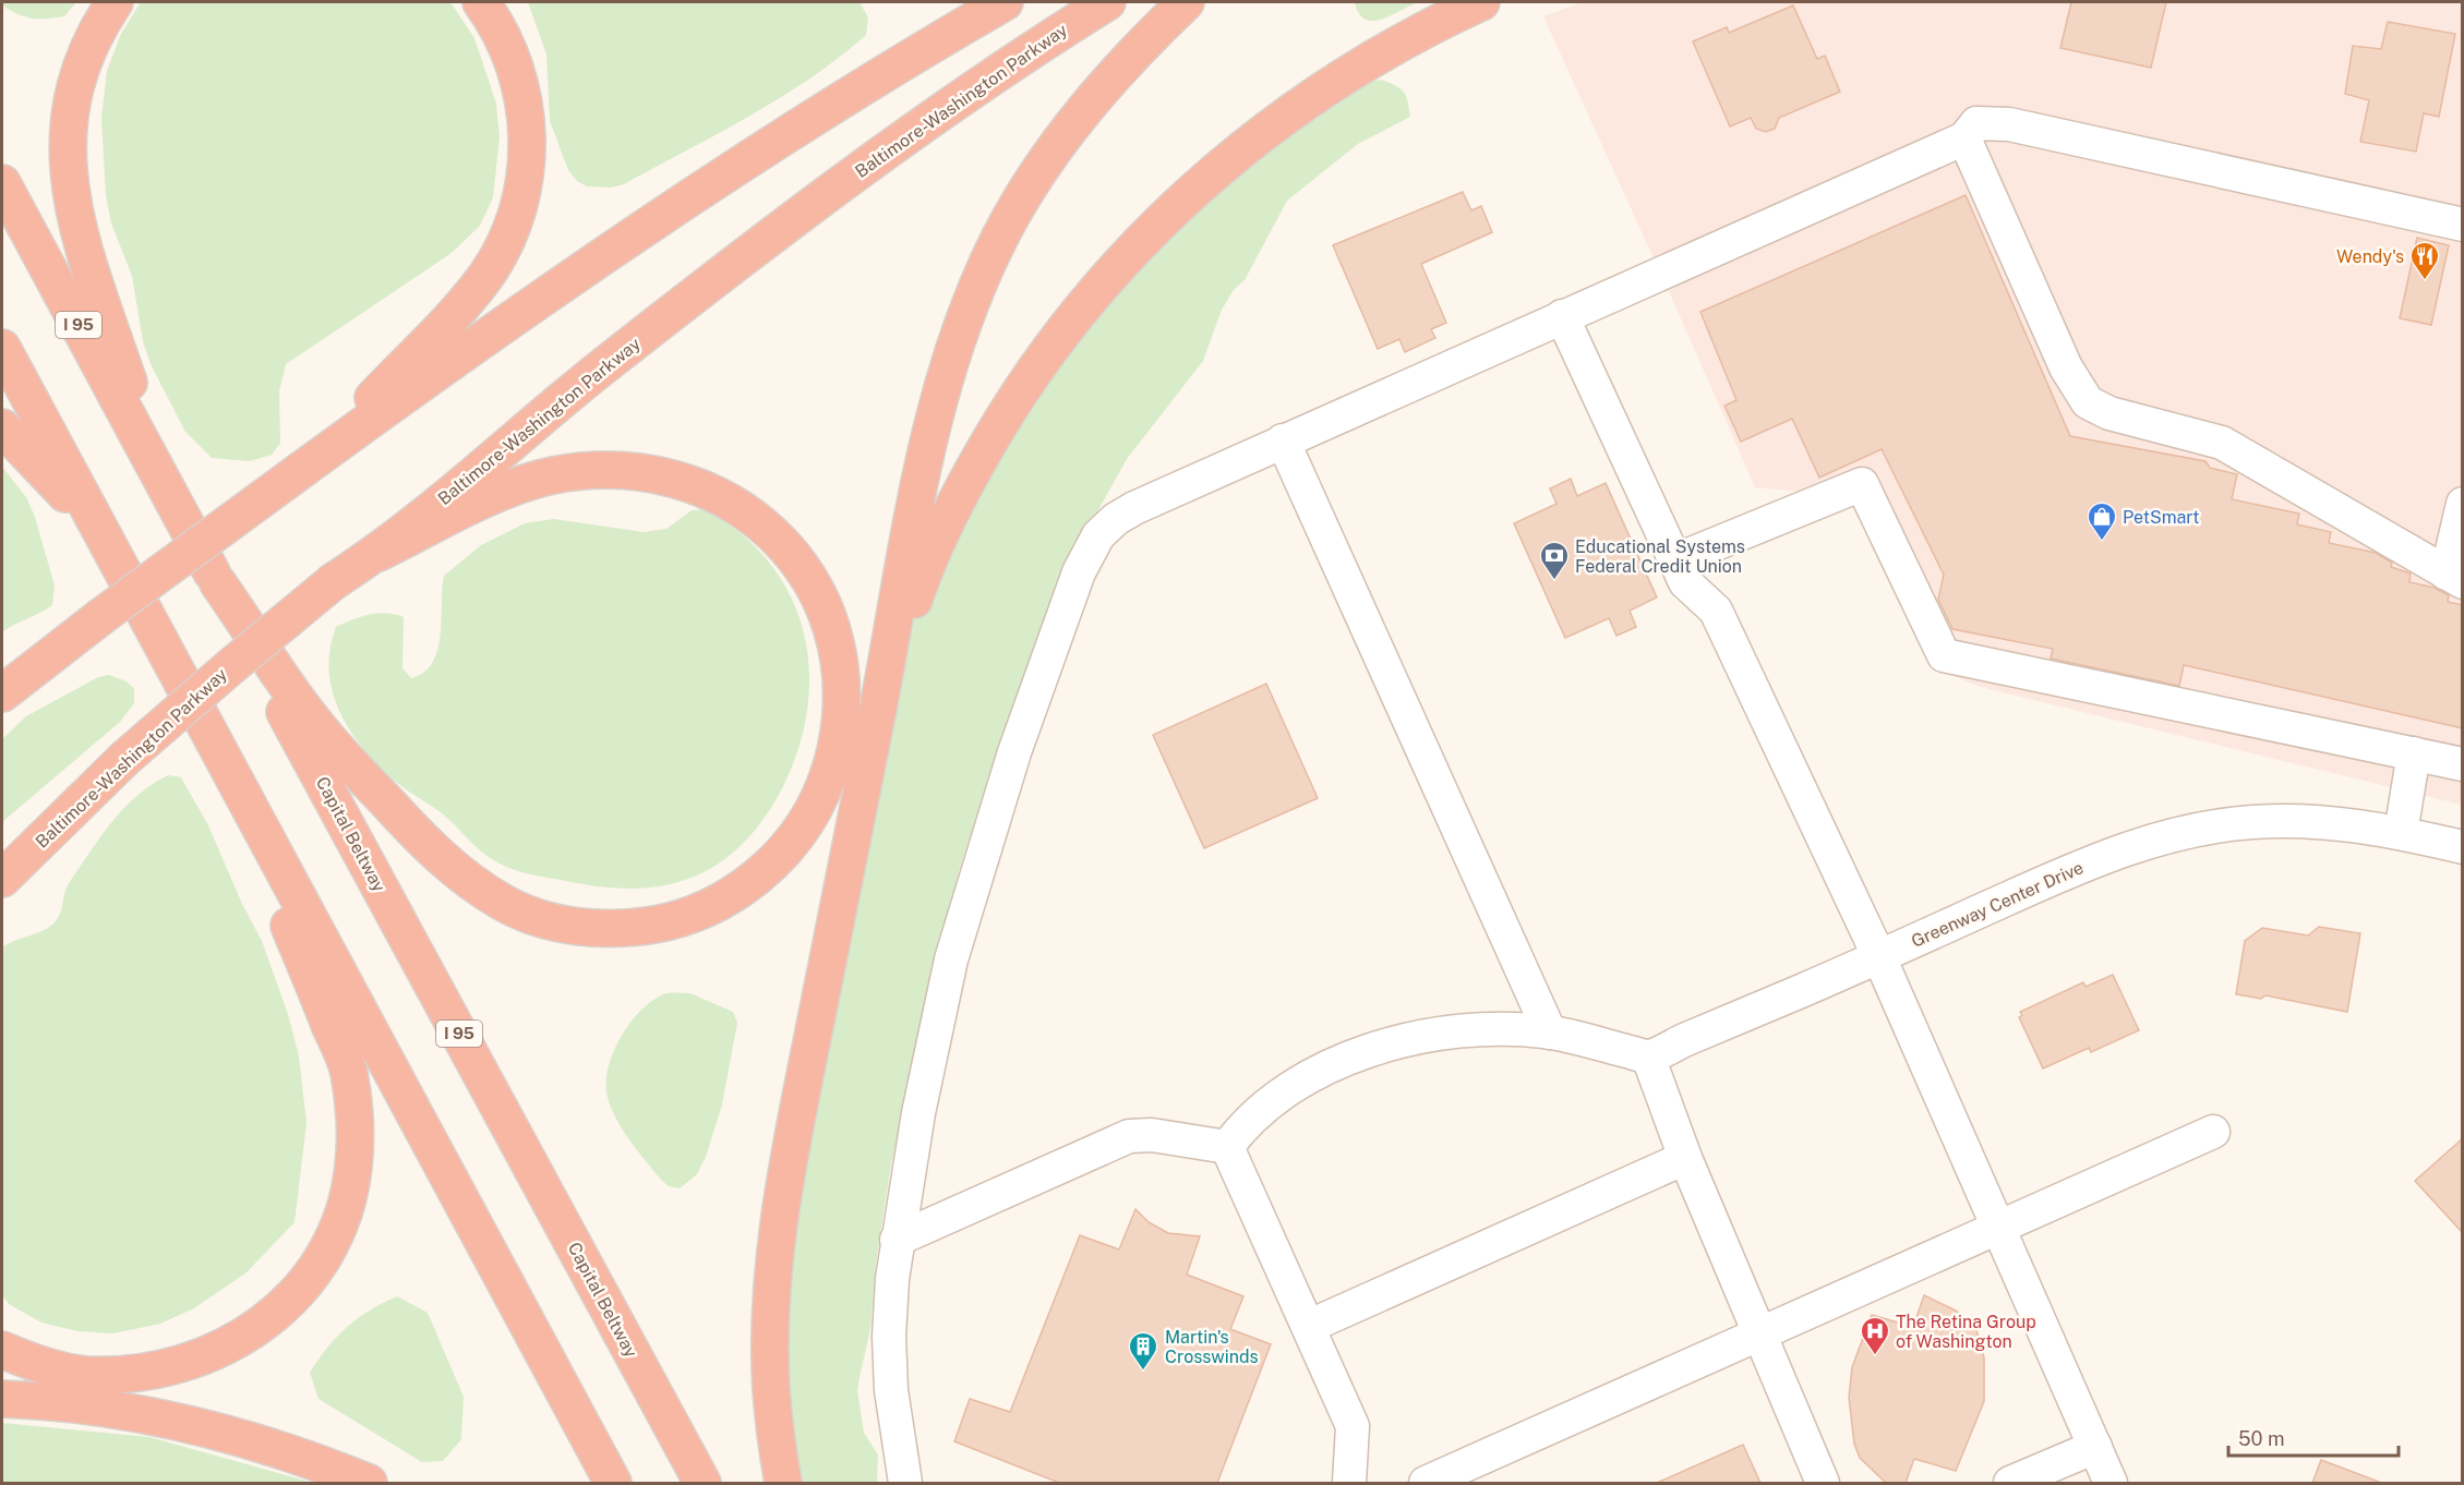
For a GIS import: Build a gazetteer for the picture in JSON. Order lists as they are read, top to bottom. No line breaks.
{"streets":{"highway":["Baltimore-Washington Parkway","I 95","Capital Beltway"],"street":["Greenway Center Drive"]},"places":{"restaurant":["Wendy's"],"shop":["PetSmart"],"bank":["Educational Systems Federal Credit Union"],"hospital":["The Retina Group of Washington"],"building":["Martin's Crosswinds"]},"scale_bar":"50 m"}
